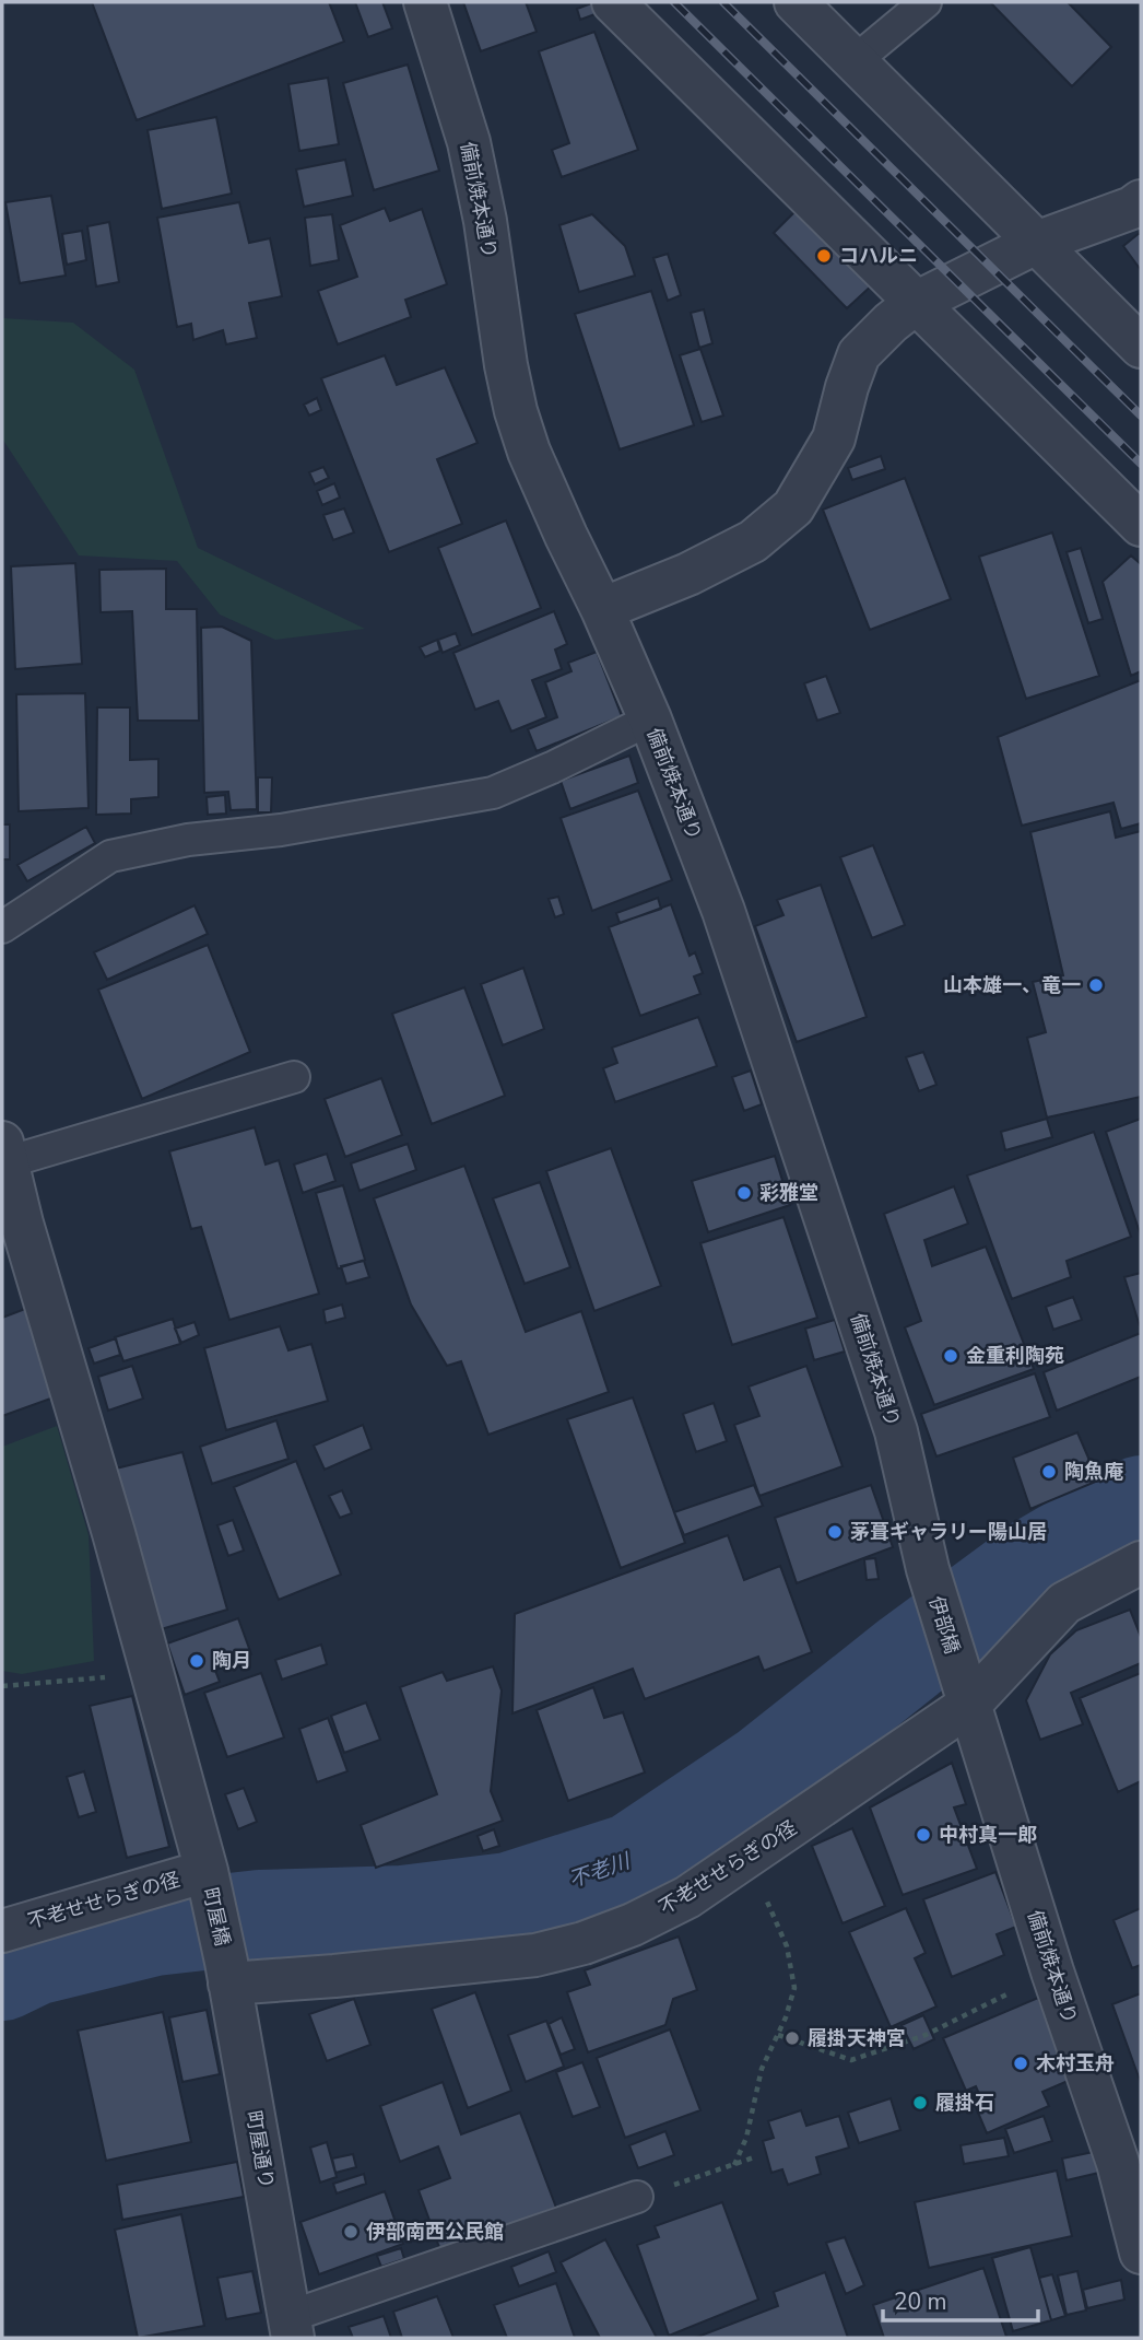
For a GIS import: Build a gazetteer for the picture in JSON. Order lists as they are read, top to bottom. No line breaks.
{"streets":{"street":["備前焼本通り","伊部橋","不老せせらぎの径","町屋橋","町屋通り"]},"crossings":[["備前焼本通り","伊部橋"],["備前焼本通り","不老せせらぎの径"],["伊部橋","不老せせらぎの径"],["不老せせらぎの径","町屋橋"],["不老せせらぎの径","町屋通り"],["町屋橋","町屋通り"]],"water":["不老川"],"places":["コハルニ","山本雄一、竜一","彩雅堂","金重利陶苑","陶魚庵","茅葺ギャラリー陽山居","陶月","中村真一郎","履掛天神宮","木村玉舟","履掛石","伊部南西公民館"],"scale_bar":"20 m"}
